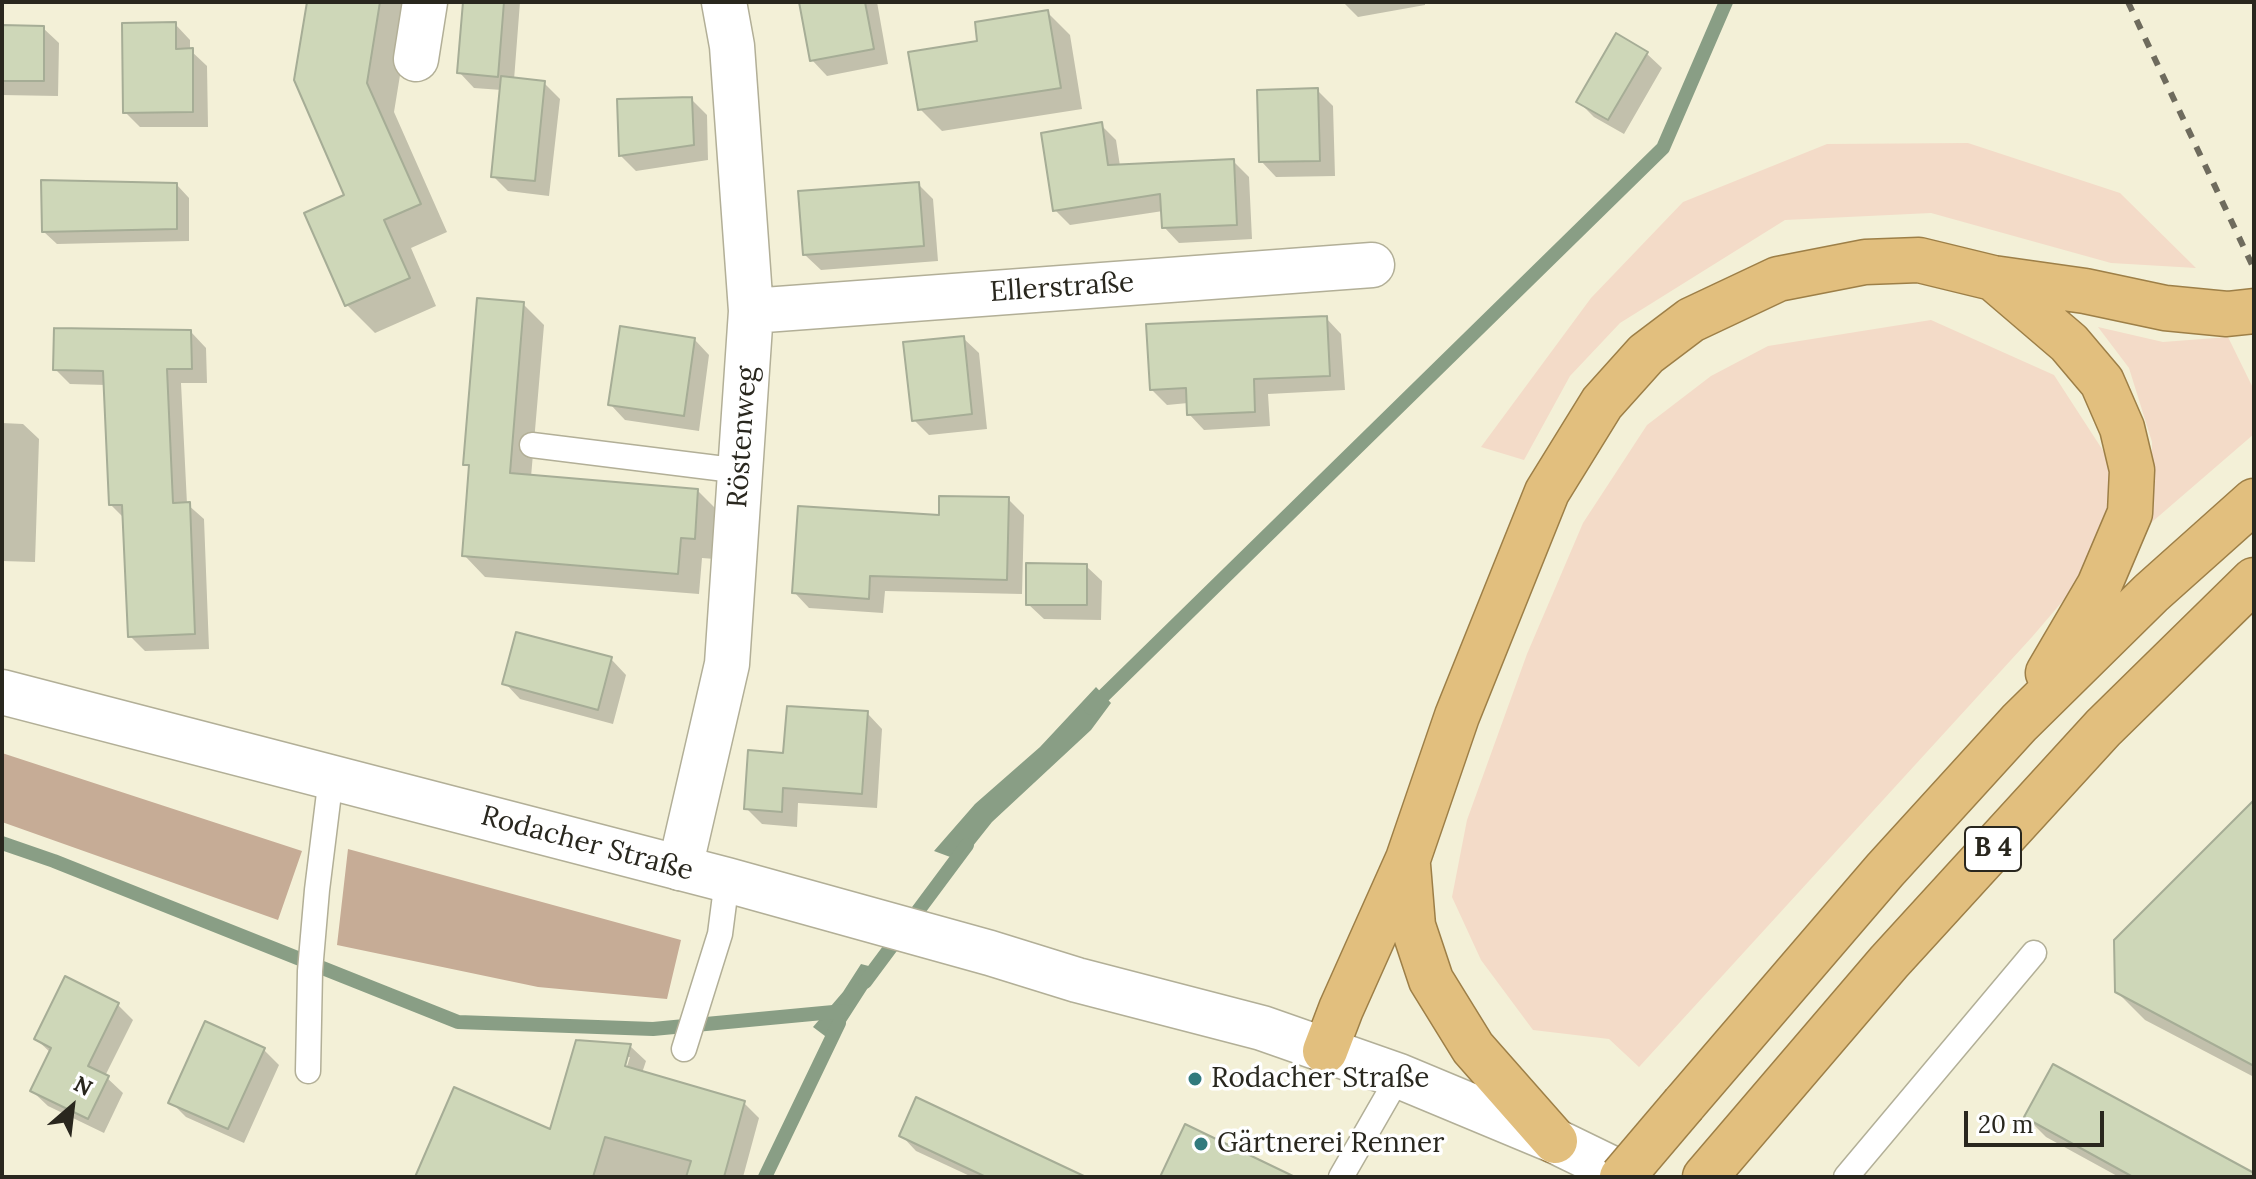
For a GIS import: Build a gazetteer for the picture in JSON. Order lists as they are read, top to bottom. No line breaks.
{"streets":{"highway":["B 4"],"street":["Ellerstraße","Röstenweg","Rodacher Straße"]},"crossings":[["Ellerstraße","Röstenweg"],["Röstenweg","Rodacher Straße"]],"places":["Rodacher Straße","Gärtnerei Renner"],"scale_bar":"20 m","north":"top right"}
